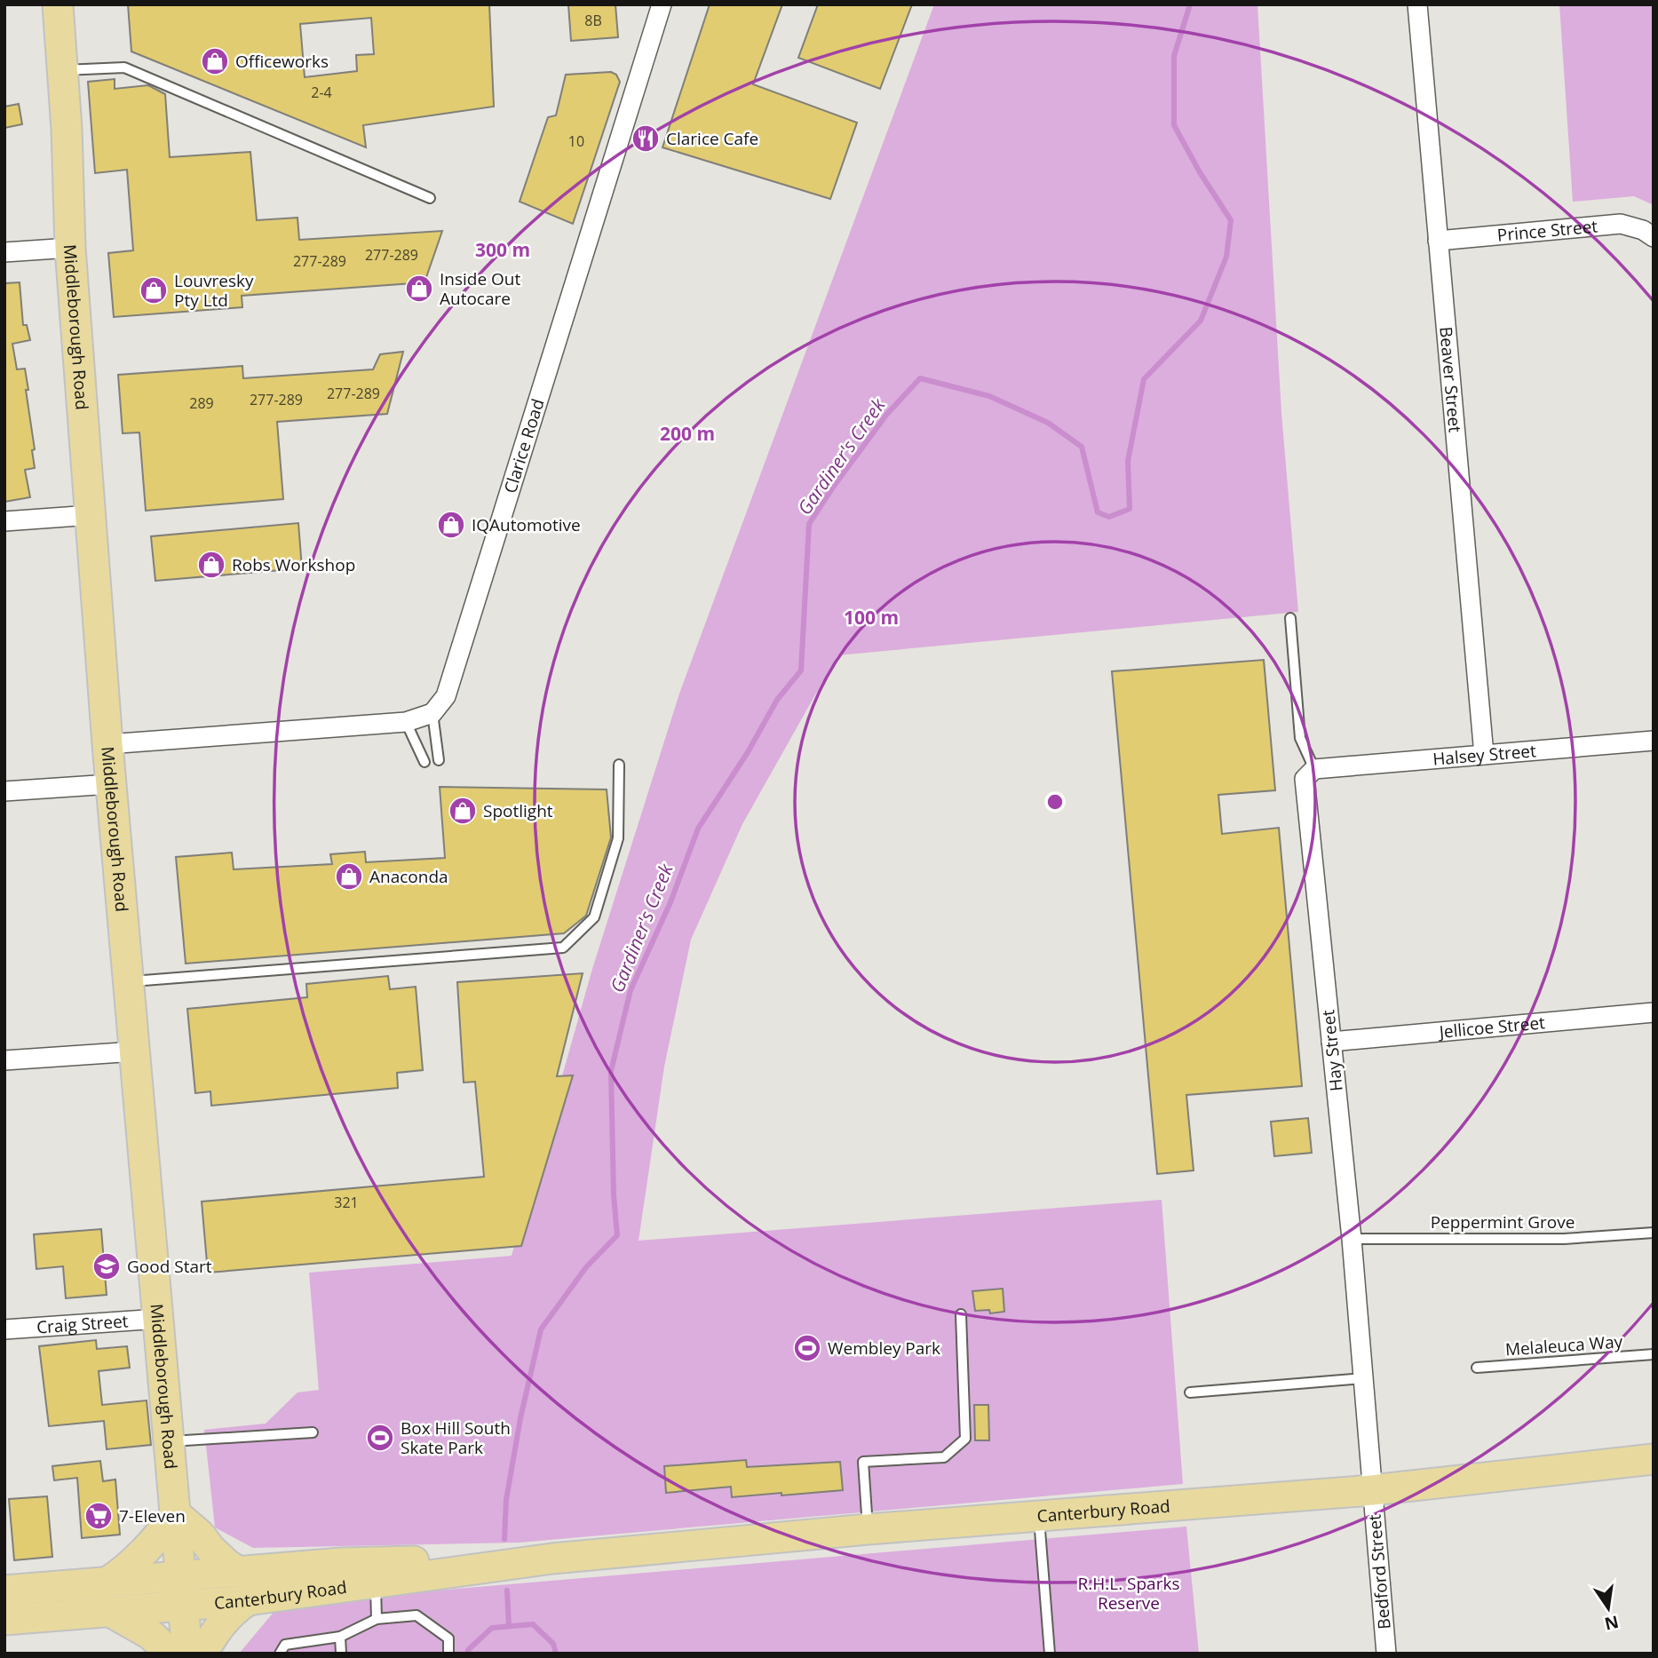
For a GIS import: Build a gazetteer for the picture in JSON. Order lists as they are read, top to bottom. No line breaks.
{"streets":{"main road":["Middleborough Road","Canterbury Road"],"street":["Prince Street","Beaver Street","Clarice Road","Halsey Street","Jellicoe Street","Hay Street","Craig Street","Bedford Street"],"lane":["Peppermint Grove","Melaleuca Way"]},"crossings":[["Prince Street","Beaver Street"],["Middleborough Road","Craig Street"],["Middleborough Road","Canterbury Road"],["Beaver Street","Halsey Street"],["Halsey Street","Hay Street"],["Jellicoe Street","Hay Street"],["Hay Street","Peppermint Grove"],["Hay Street","Canterbury Road"],["Hay Street","Bedford Street"],["Canterbury Road","Bedford Street"]],"water":["Gardiner's Creek"],"parks":["R.H.L. Sparks Reserve"],"places":{"shop":["Officeworks","Inside Out Autocare","Louvresky Pty Ltd","IQAutomotive","Robs Workshop","Spotlight","Anaconda"],"restaurant":["Clarice Cafe"],"school or university":["Good Start"],"sports":["Wembley Park","Box Hill South Skate Park"],"supermarket":["7-Eleven"]},"house_numbers":["8B","2-4","10","277-289","277-289","277-289","277-289","289","321"],"north":"bottom","rings":["300 m","200 m","100 m"]}
